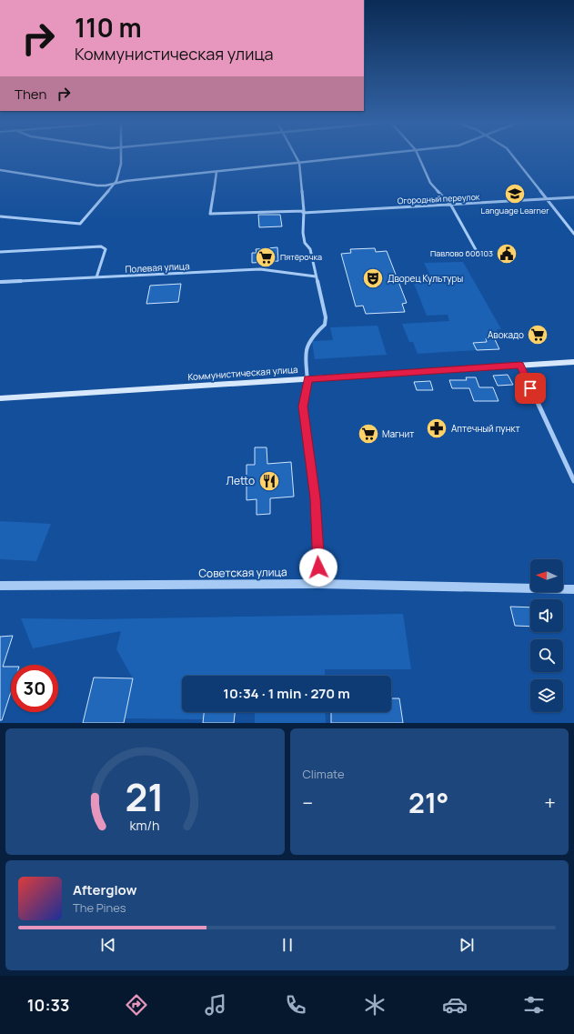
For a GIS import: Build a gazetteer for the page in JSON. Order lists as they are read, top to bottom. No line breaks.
{"streets":{"main road":["Коммунистическая улица"],"street":["Огородный переулок","Полевая улица","Советская улица"]},"places":{"school or university":["Language Learner"],"public building":["Павлово 606103"],"supermarket":["Пятёрочка","Авокадо","Магнит"],"theatre":["Дворец Культуры"],"pharmacy":["Аптечный пункт"],"restaurant":["Леtto"]},"north":"left","page":{"turn":["110 m","Коммунистическая улица"],"then":"Then","limit":"30","trip":"10:34 · 1 min · 270 m","tile":"Climate","heat":["−","21°","+"],"song":["Afterglow","The Pines"],"tabs":"10:33","gauge":["21","km/h"]}}
